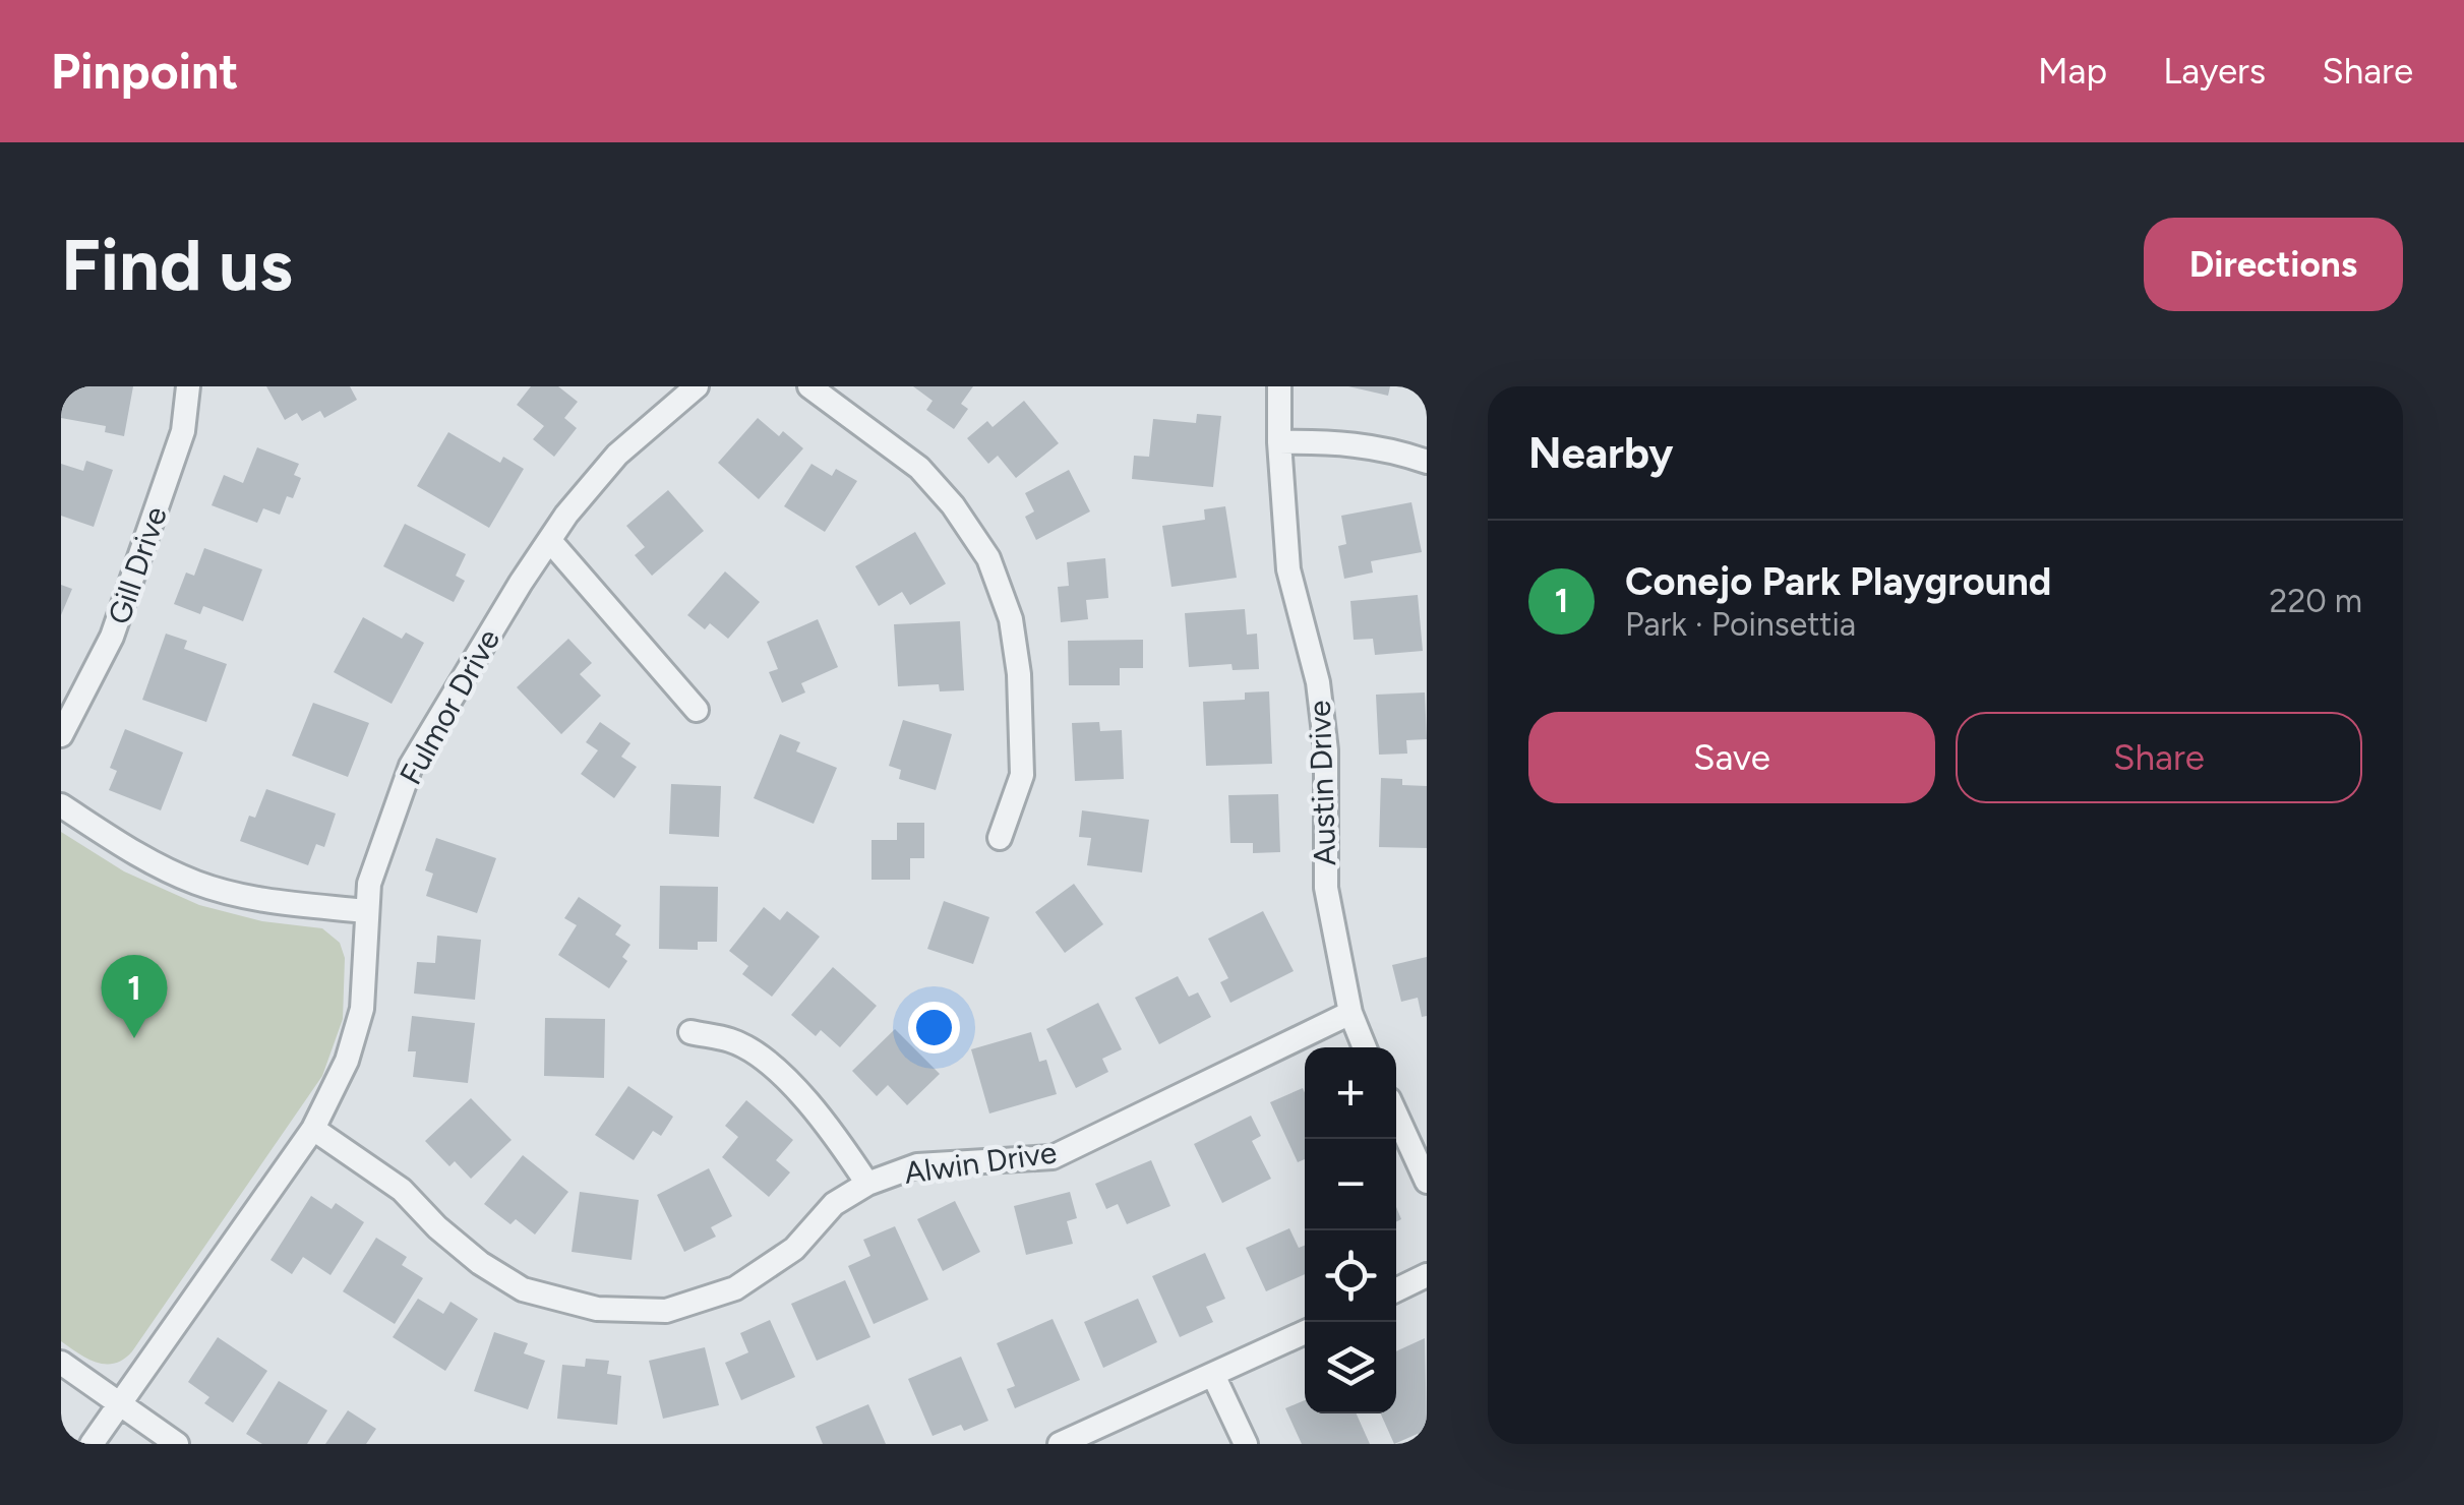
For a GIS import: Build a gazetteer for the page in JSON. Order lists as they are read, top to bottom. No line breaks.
{"streets":{"street":["Gill Drive","Fulmor Drive","Austin Drive","Alwin Drive"]},"crossings":[["Fulmor Drive","Alwin Drive"],["Austin Drive","Alwin Drive"]],"page":{"header":"Pinpoint","nav":["Map","Layers","Share"],"buttons":["Directions",["Save","Share"]],"title":"Find us","heading":"Nearby","list":[{"mark":"1","name":"Conejo Park Playground","note":"Park · Poinsettia","value":"220 m"}],"pins":"1","map_buttons":["+","−"]}}
